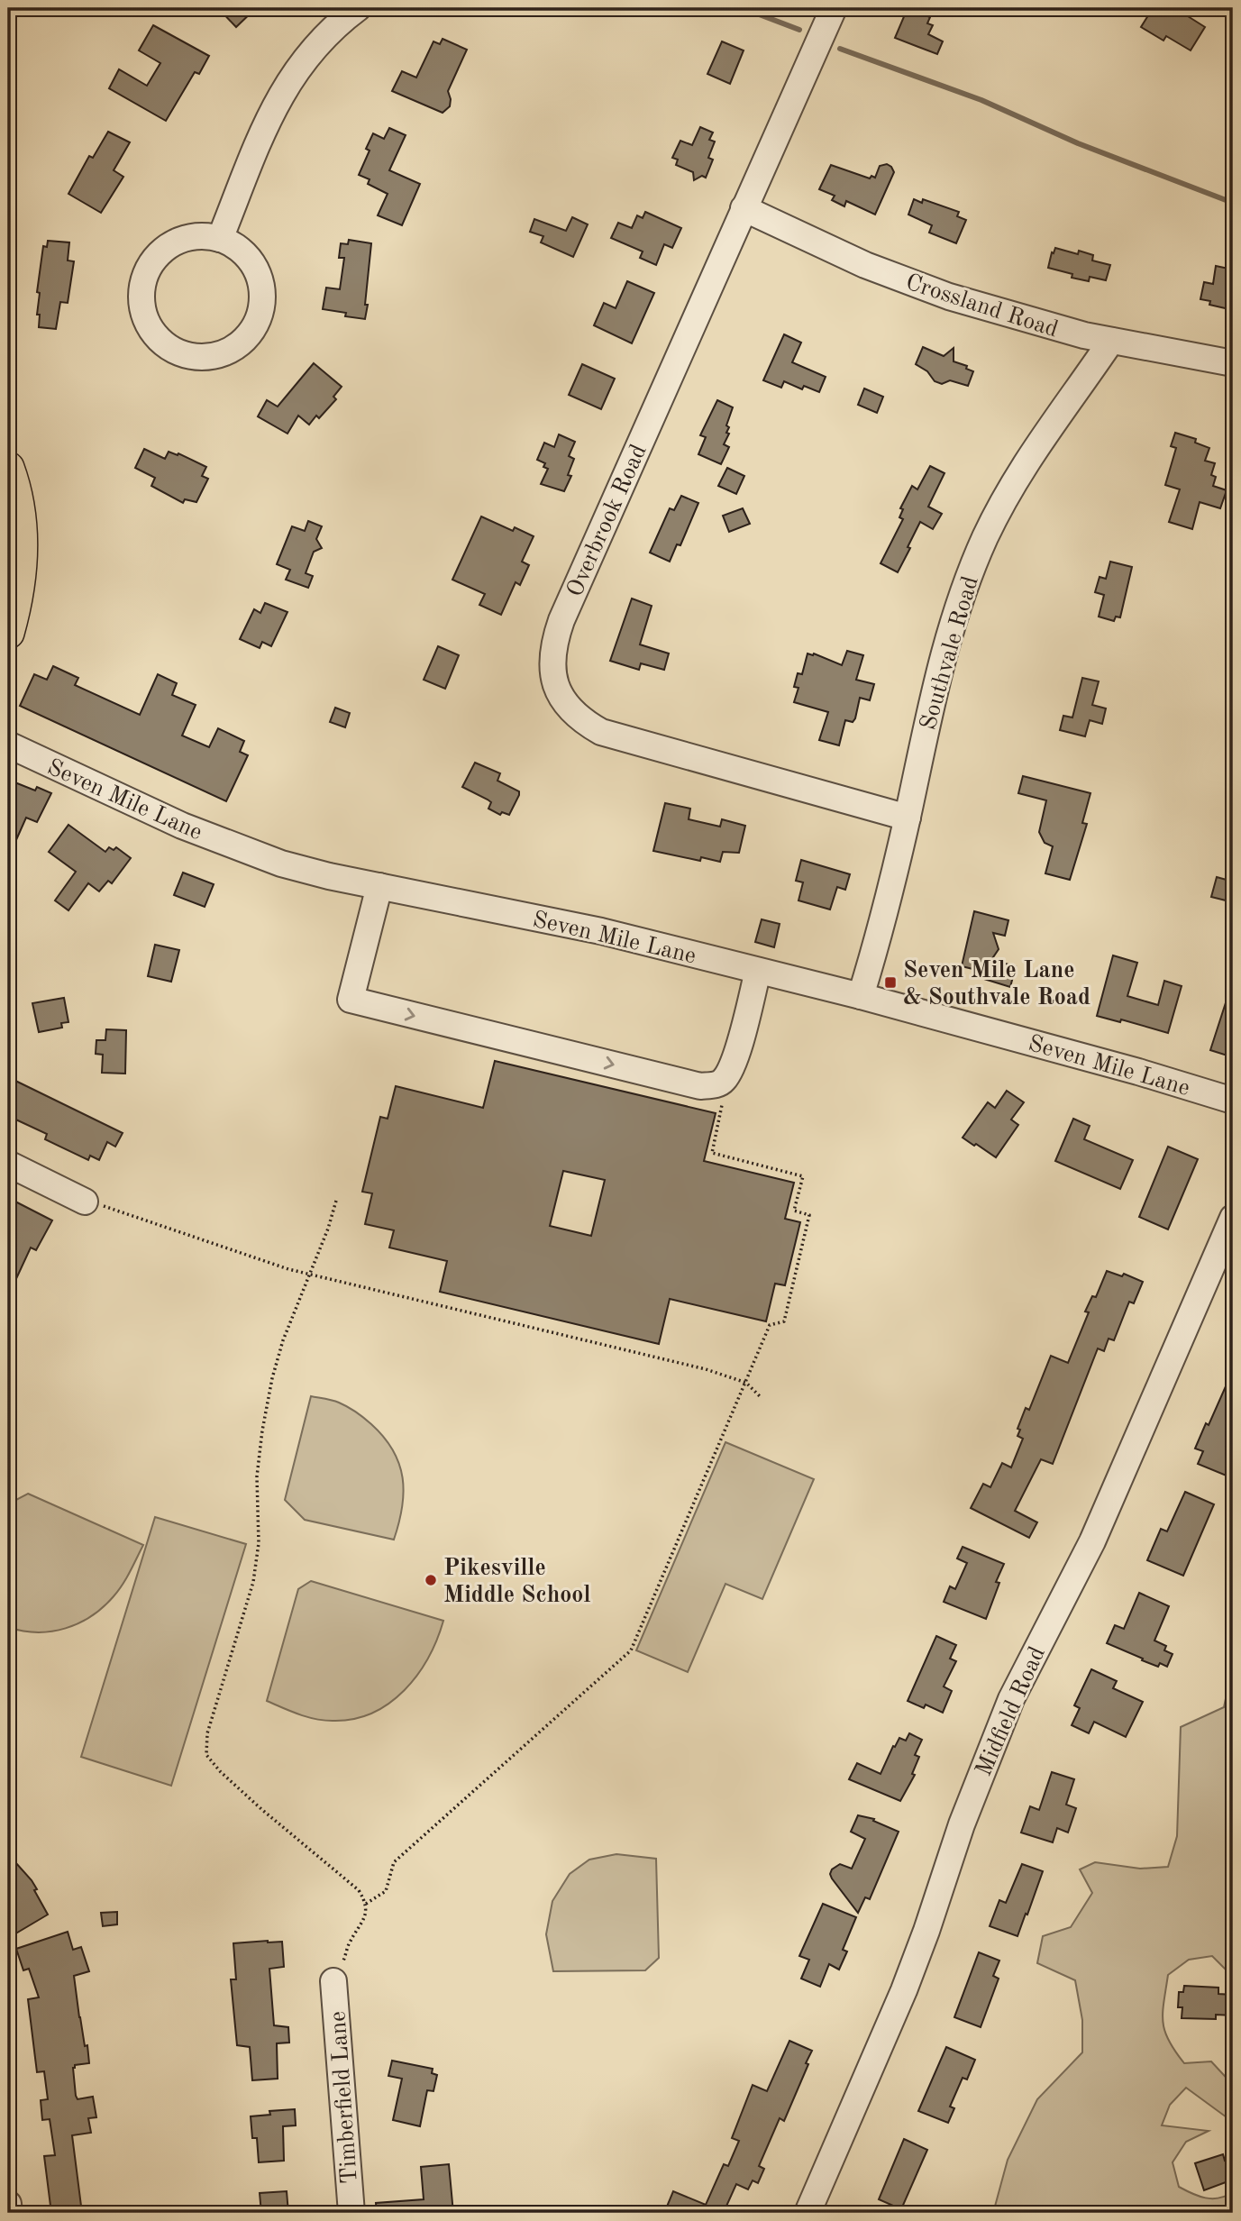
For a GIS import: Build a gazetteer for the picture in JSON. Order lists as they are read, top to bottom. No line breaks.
{"streets":{"street":["Crossland Road","Overbrook Road","Southvale Road","Seven Mile Lane","Midfield Road","Timberfield Lane"]},"crossings":[["Crossland Road","Overbrook Road"],["Crossland Road","Southvale Road"],["Overbrook Road","Southvale Road"],["Southvale Road","Seven Mile Lane"]],"places":{"transit":["Seven Mile Lane & Southvale Road"],"other":["Pikesville Middle School"]}}
